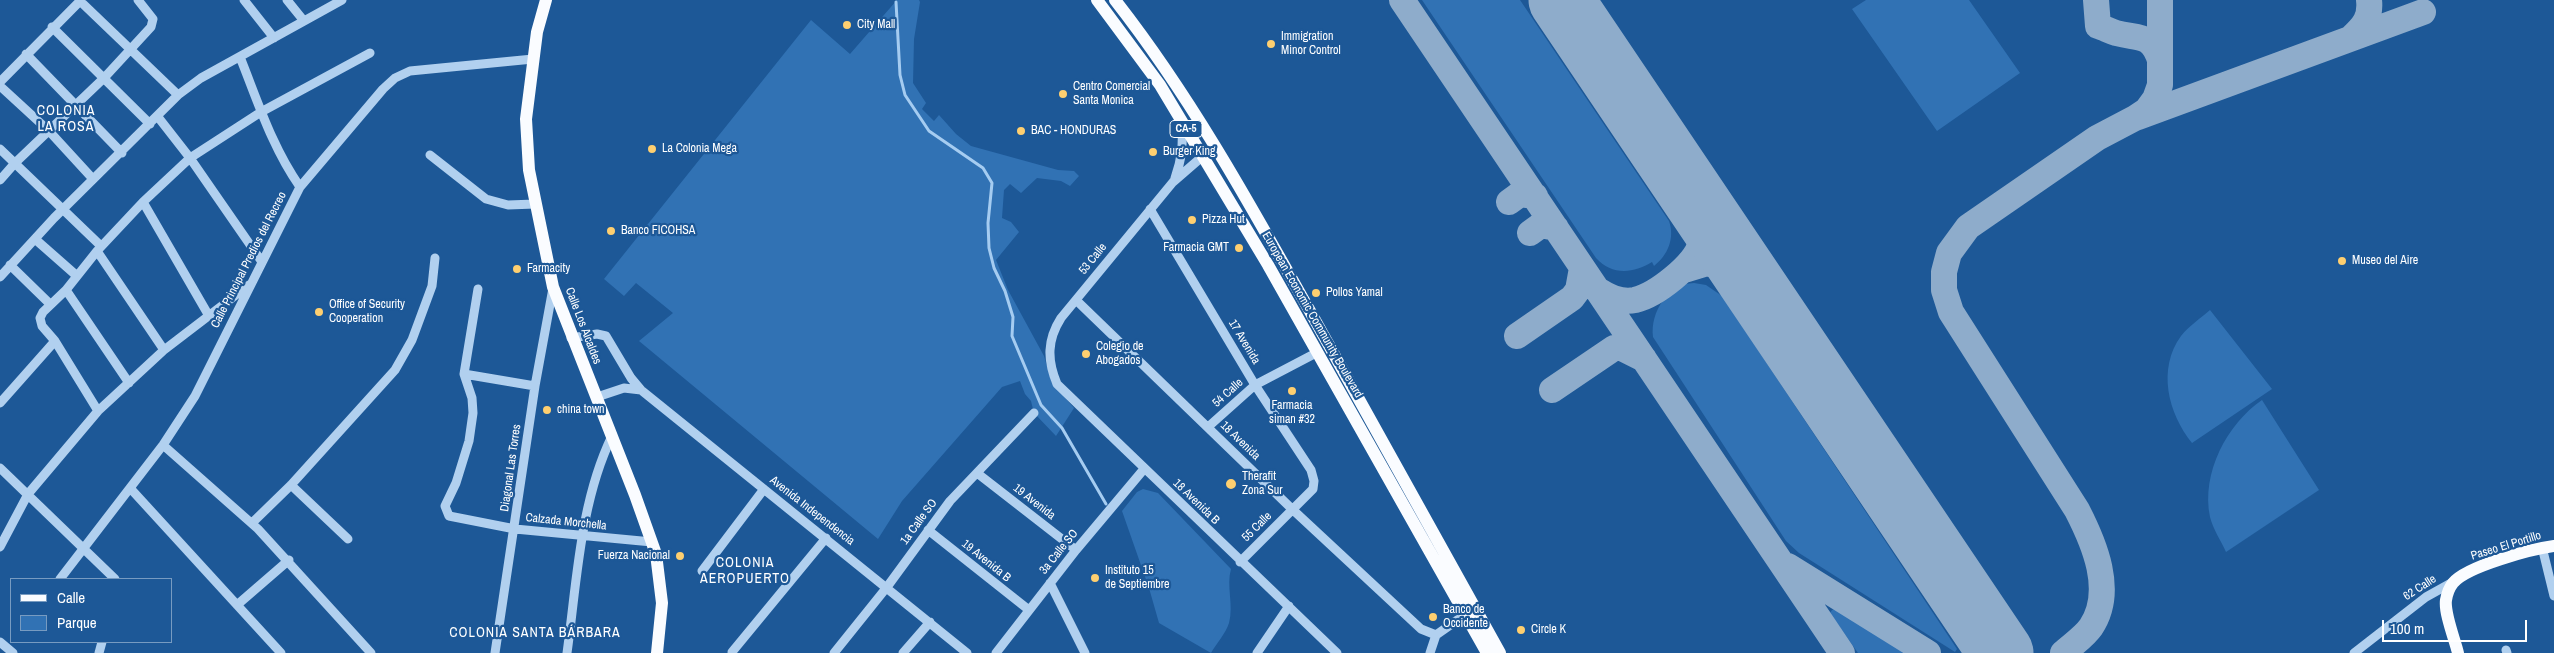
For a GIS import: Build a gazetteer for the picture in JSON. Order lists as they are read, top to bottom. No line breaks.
{"streets":{"main road":["CA-5","European Economic Community Boulevard","Calle Los Alcaldes","Paseo El Portillo"],"street":["53 Calle","Calle Principal Predios del Recreo","17 Avenida","54 Calle","18 Avenida","Diagonal Las Torres","19 Avenida","18 Avenida B","Avenida Independencia","Calzada Morchella","1a Calle SO","55 Calle","3a Calle SO","19 Avenida B","62 Calle"]},"crossings":[["53 Calle","European Economic Community Boulevard"],["53 Calle","17 Avenida"],["53 Calle","18 Avenida"],["53 Calle","18 Avenida B"],["Calle Principal Predios del Recreo","Calle Los Alcaldes"],["European Economic Community Boulevard","54 Calle"],["Calle Los Alcaldes","Diagonal Las Torres"],["Calle Los Alcaldes","Avenida Independencia"],["Calle Los Alcaldes","Calzada Morchella"],["17 Avenida","54 Calle"],["17 Avenida","55 Calle"],["54 Calle","18 Avenida"],["18 Avenida","55 Calle"],["Diagonal Las Torres","Calzada Morchella"],["19 Avenida","1a Calle SO"],["19 Avenida","3a Calle SO"],["18 Avenida B","55 Calle"],["18 Avenida B","3a Calle SO"],["Avenida Independencia","1a Calle SO"],["1a Calle SO","19 Avenida B"],["Paseo El Portillo","62 Calle"],["3a Calle SO","19 Avenida B"]],"districts":["COLONIA LA ROSA","COLONIA AEROPUERTO","COLONIA SANTA BÁRBARA"],"places":["City Mall","Immigration Minor Control","Centro Comercial Santa Monica","BAC - HONDURAS","La Colonia Mega","Burger King","Pizza Hut","Banco FICOHSA","Farmacia GMT","Museo del Aire","Farmacity","Pollos Yamal","Office of Security Cooperation","Colegio de Abogados","Farmacia siman #32","china town","Therafit Zona Sur","Fuerza Nacional","Instituto 15 de Septiembre","Banco de Occidente","Circle K"],"legend":["Calle","Parque"],"scale_bar":"100 m"}
